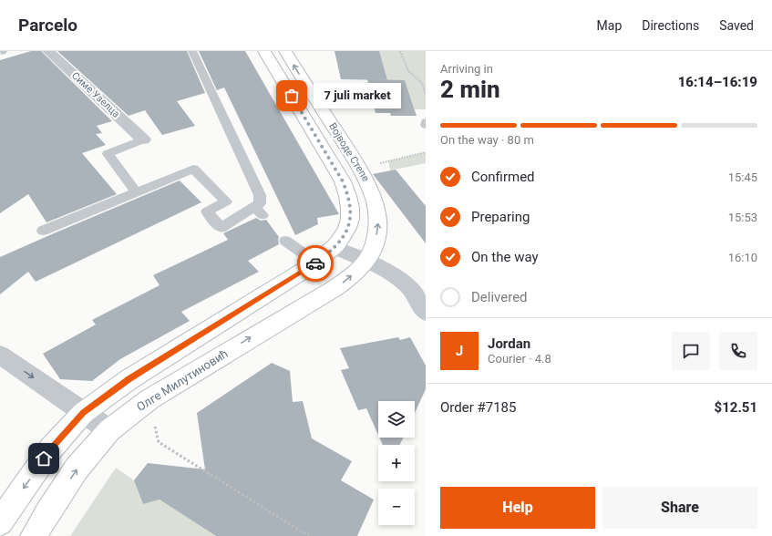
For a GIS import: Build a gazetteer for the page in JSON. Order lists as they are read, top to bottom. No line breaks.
{"streets":{"street":["Симе Узелца","Војводе Степе","Олге Милутиновић"]},"crossings":[["Војводе Степе","Олге Милутиновић"]],"places":["7 juli market"],"page":{"header":"Parcelo","nav":["Map","Directions","Saved"],"heading":["2 min","Arriving in","16:14–16:19"],"panel":["Jordan","Courier · 4.8","Order #7185","$12.51"],"bubble":"7 juli market","bar":"On the way · 80 m","list":[["Confirmed","15:45"],["Preparing","15:53"],["On the way","16:10"],"Delivered"],"round":"J","map_buttons":["+","−"],"buttons":["Help","Share"]}}
